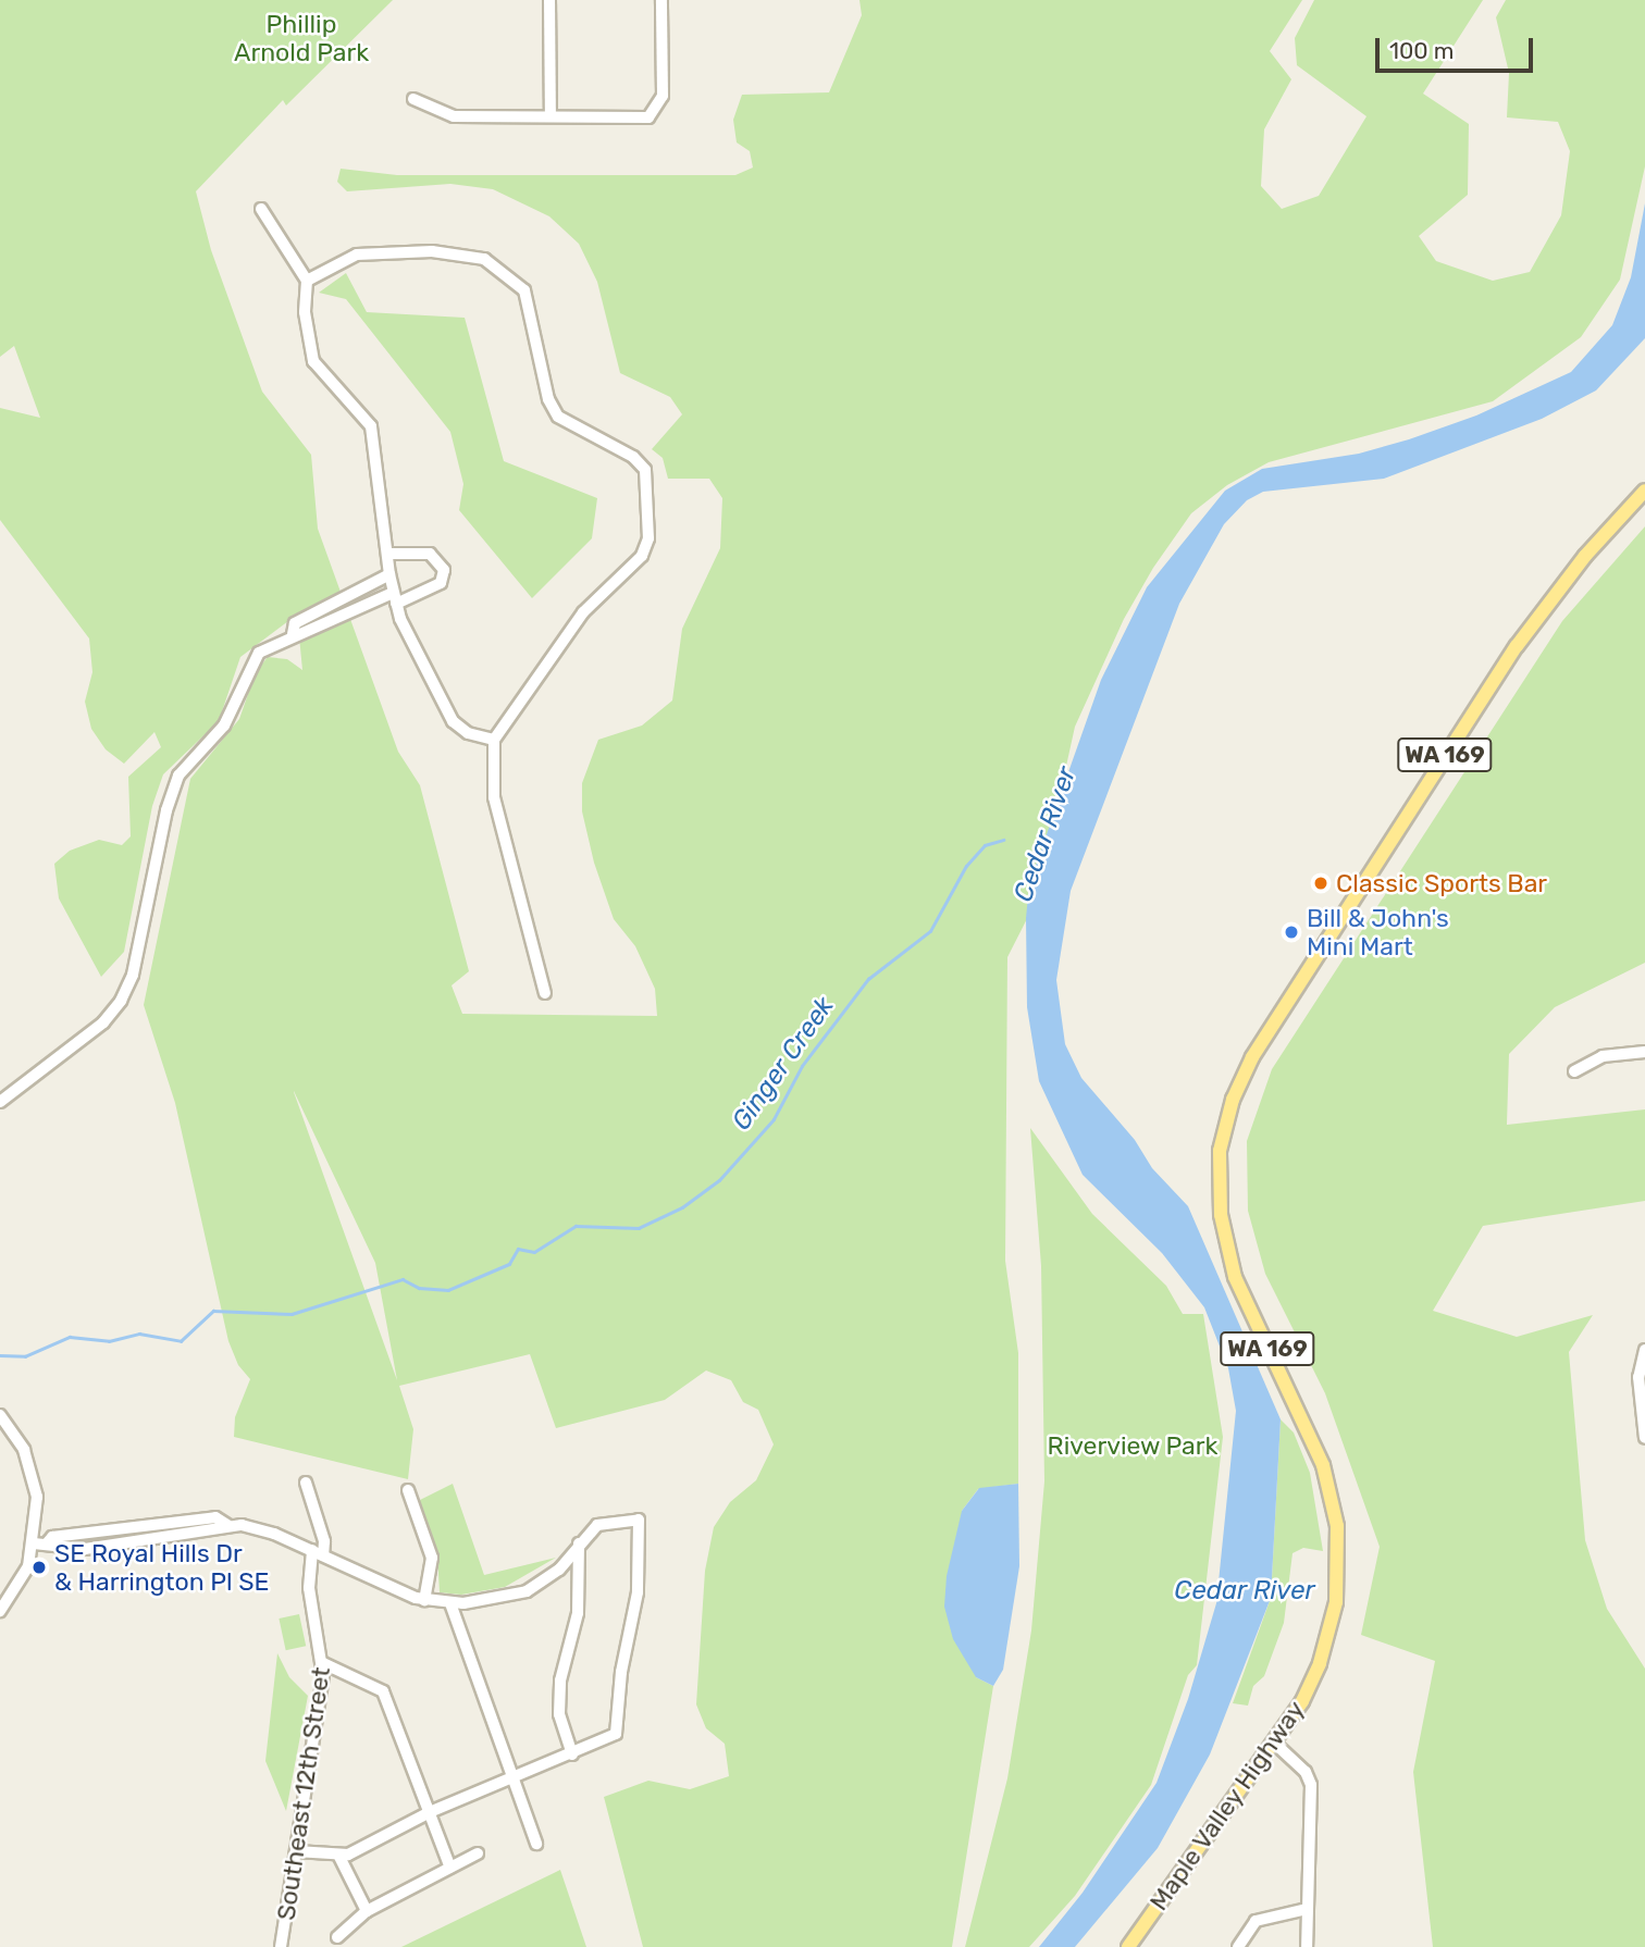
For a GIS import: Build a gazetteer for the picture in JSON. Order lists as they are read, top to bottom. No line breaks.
{"streets":{"main road":["WA 169","Maple Valley Highway"],"street":["Southeast 12th Street"]},"water":["Cedar River","Ginger Creek"],"parks":["Phillip Arnold Park","Riverview Park"],"places":["Classic Sports Bar","Bill & John's Mini Mart","SE Royal Hills Dr & Harrington Pl SE"],"scale_bar":"100 m"}
